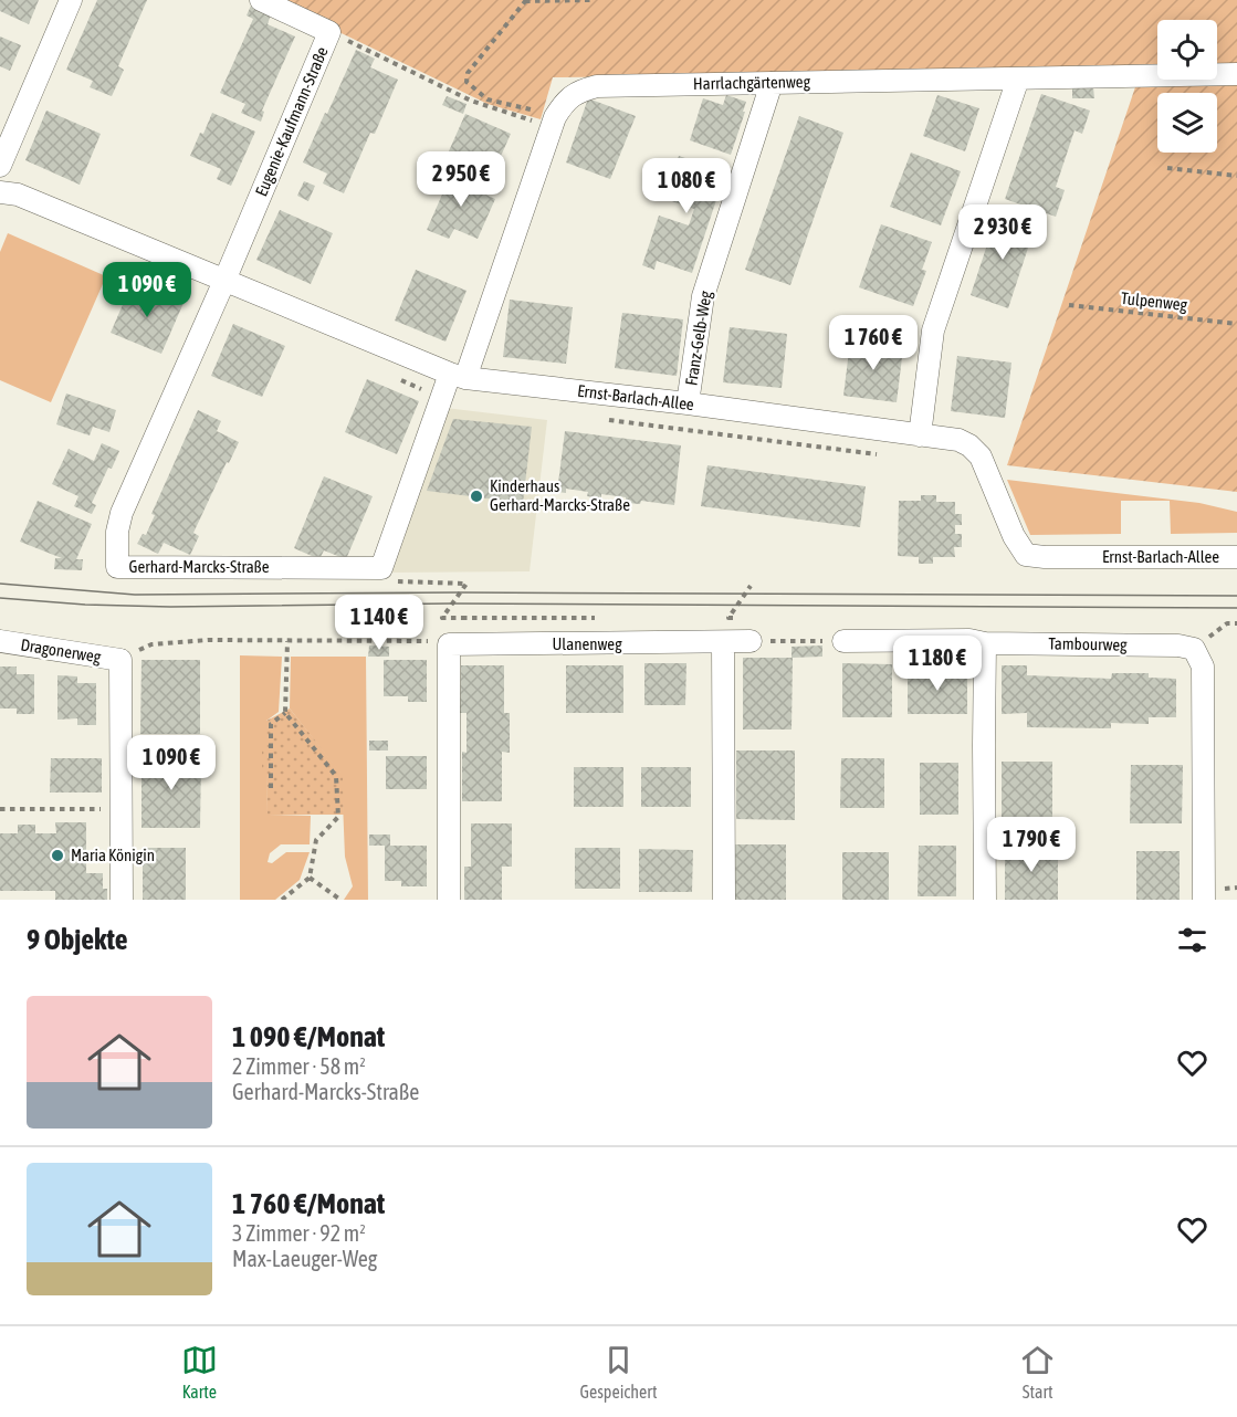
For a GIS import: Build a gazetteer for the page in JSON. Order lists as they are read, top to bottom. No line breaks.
{"streets":{"street":["Harrlachgärtenweg","Eugenie-Kaufmann-Straße","Franz-Gelb-Weg","Ernst-Barlach-Allee","Gerhard-Marcks-Straße","Ulanenweg","Tambourweg","Dragonerweg"],"path":["Tulpenweg"]},"crossings":[["Harrlachgärtenweg","Franz-Gelb-Weg"],["Harrlachgärtenweg","Ernst-Barlach-Allee"],["Eugenie-Kaufmann-Straße","Ernst-Barlach-Allee"],["Eugenie-Kaufmann-Straße","Gerhard-Marcks-Straße"],["Franz-Gelb-Weg","Ernst-Barlach-Allee"],["Ernst-Barlach-Allee","Gerhard-Marcks-Straße"]],"places":["Kinderhaus Gerhard-Marcks-Straße","Maria Königin"],"page":{"price":["2 950 €","1 080 €","2 930 €","1 090 €","1 760 €","1 140 €","1 180 €","1 090 €","1 790 €"],"heading":"9 Objekte","list":[{"name":"1 090 €/Monat","note":"2 Zimmer · 58 m² · Gerhard-Marcks-Straße"},{"name":"1 760 €/Monat","note":"3 Zimmer · 92 m² · Max-Laeuger-Weg"}],"tabs":["Karte","Gespeichert","Start"]}}
